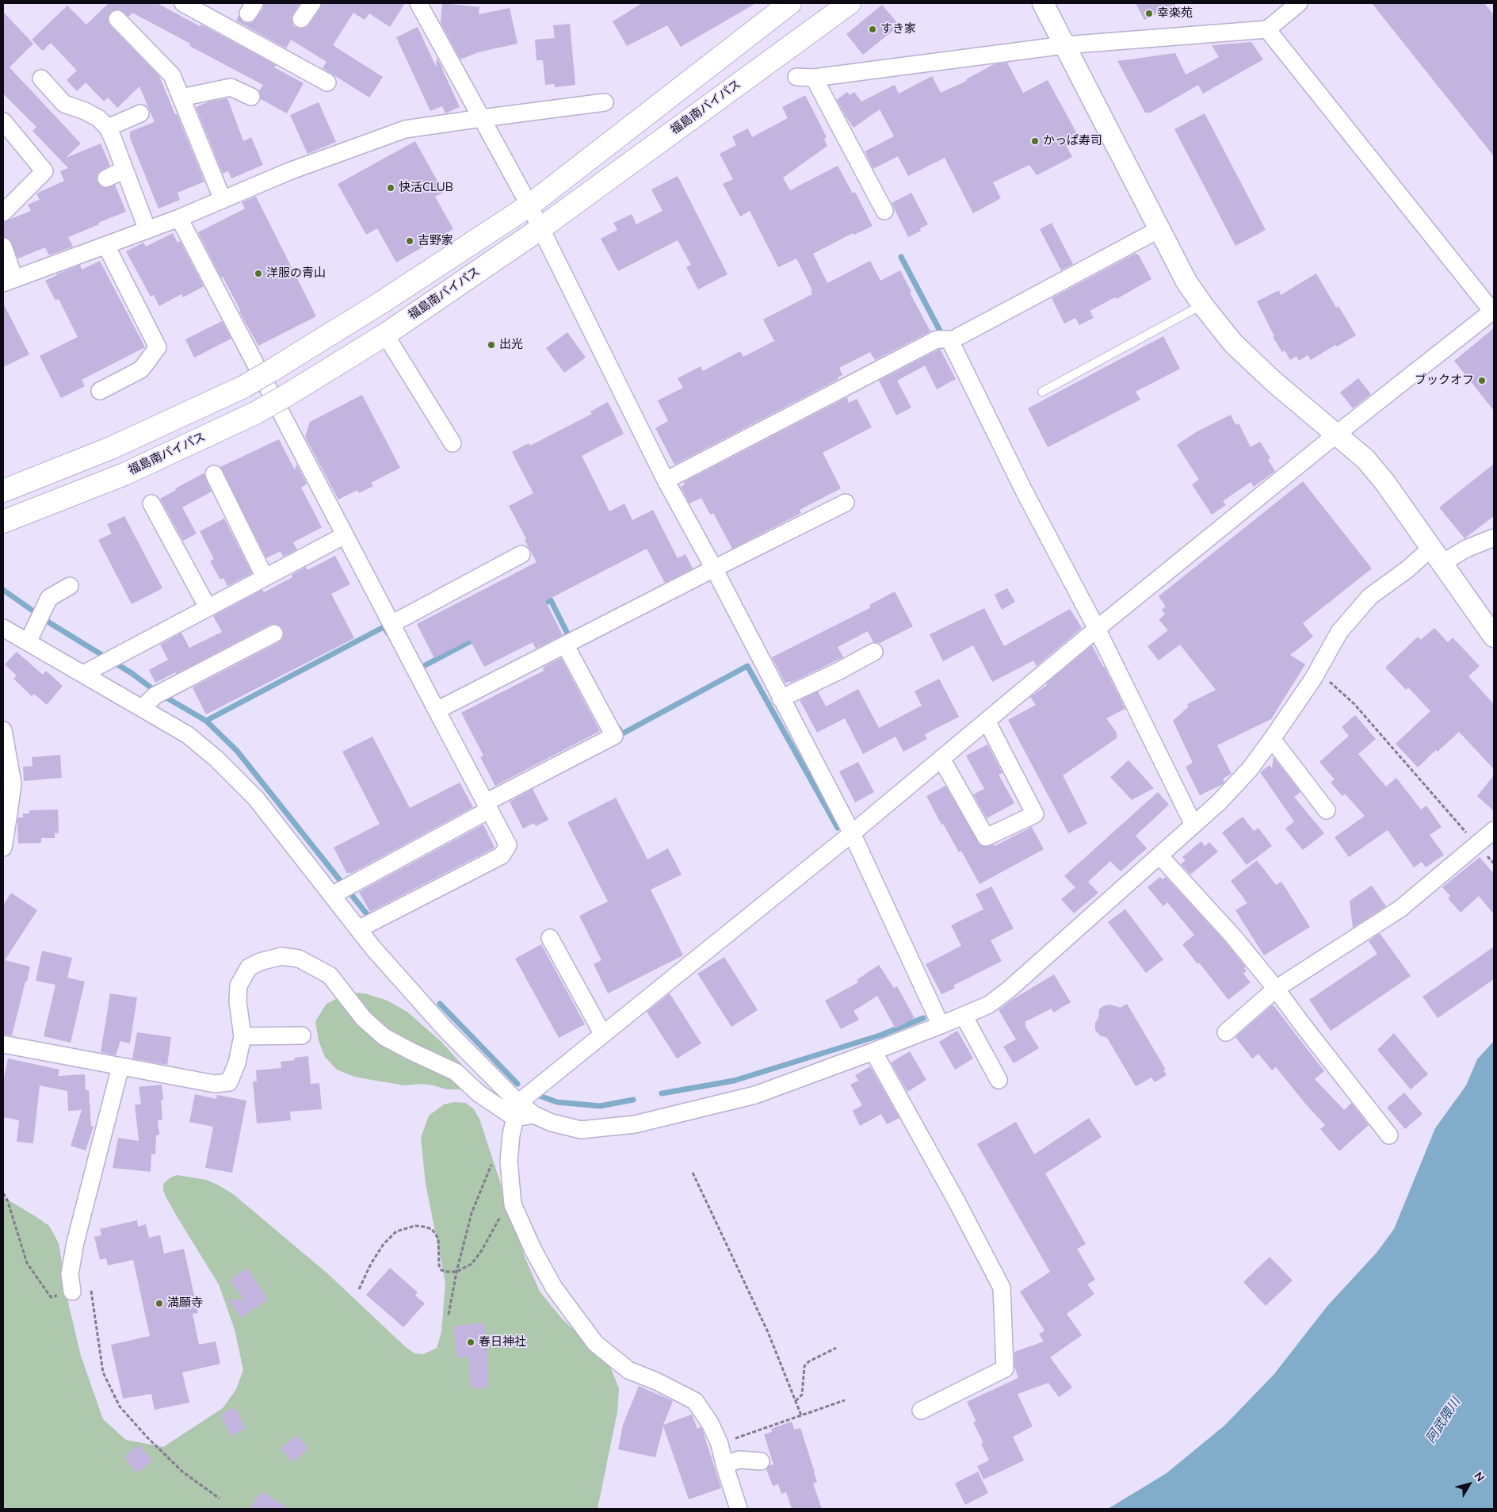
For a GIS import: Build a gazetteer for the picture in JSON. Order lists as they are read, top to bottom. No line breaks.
{"streets":{"highway":["福島南バイパス"]},"water":["阿武隈川"],"places":["幸楽苑","すき家","かっぱ寿司","快活CLUB","吉野家","洋服の青山","出光","ブックオフ","満願寺","春日神社"],"north":"top right"}
